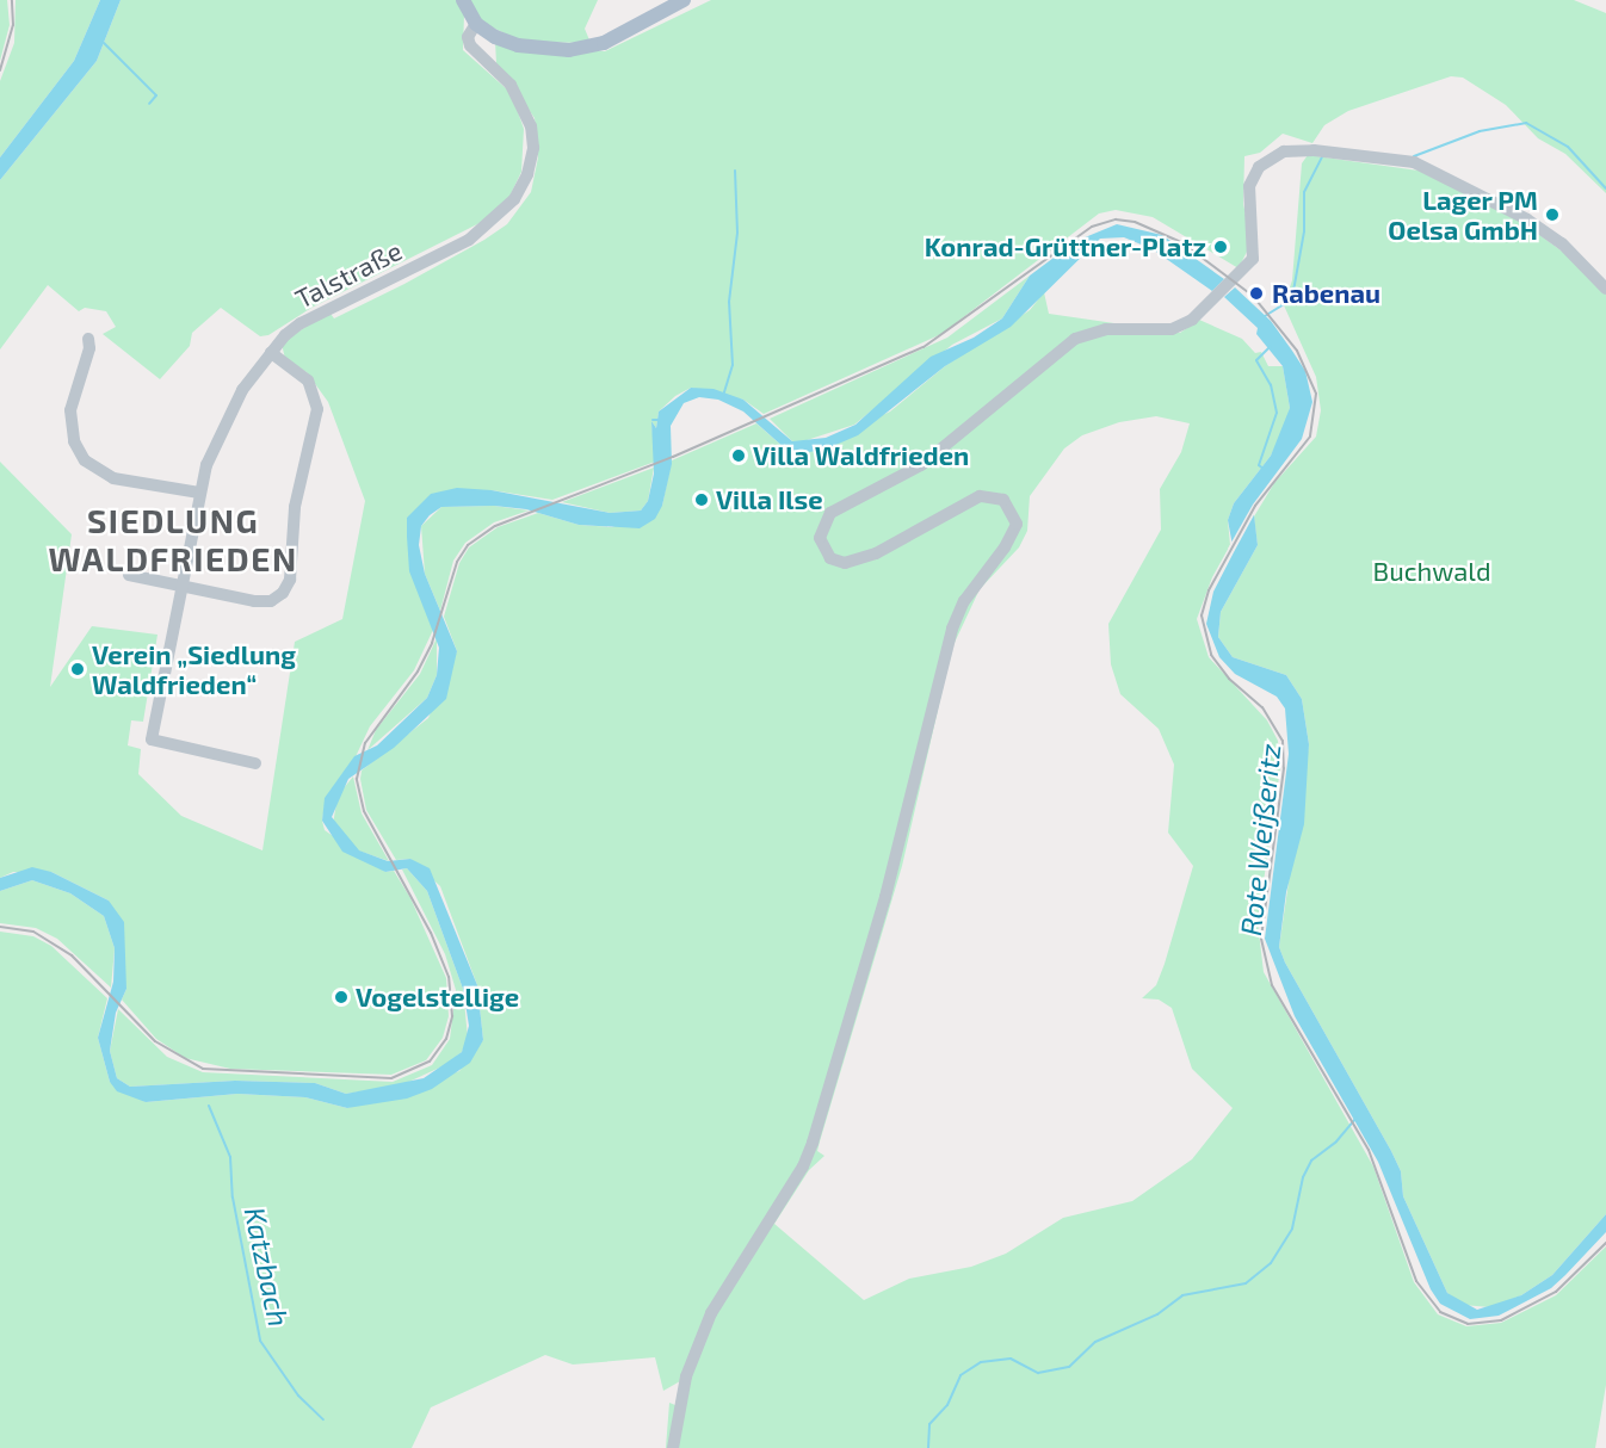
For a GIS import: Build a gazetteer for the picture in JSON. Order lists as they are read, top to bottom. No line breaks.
{"streets":{"street":["Talstraße"]},"districts":["SIEDLUNG WALDFRIEDEN"],"water":["Rote Weißeritz","Katzbach"],"parks":["Buchwald"],"places":["Lager PM Oelsa GmbH","Konrad-Grüttner-Platz","Rabenau","Villa Waldfrieden","Villa Ilse","Verein „Siedlung Waldfrieden“","Vogelstellige"]}
